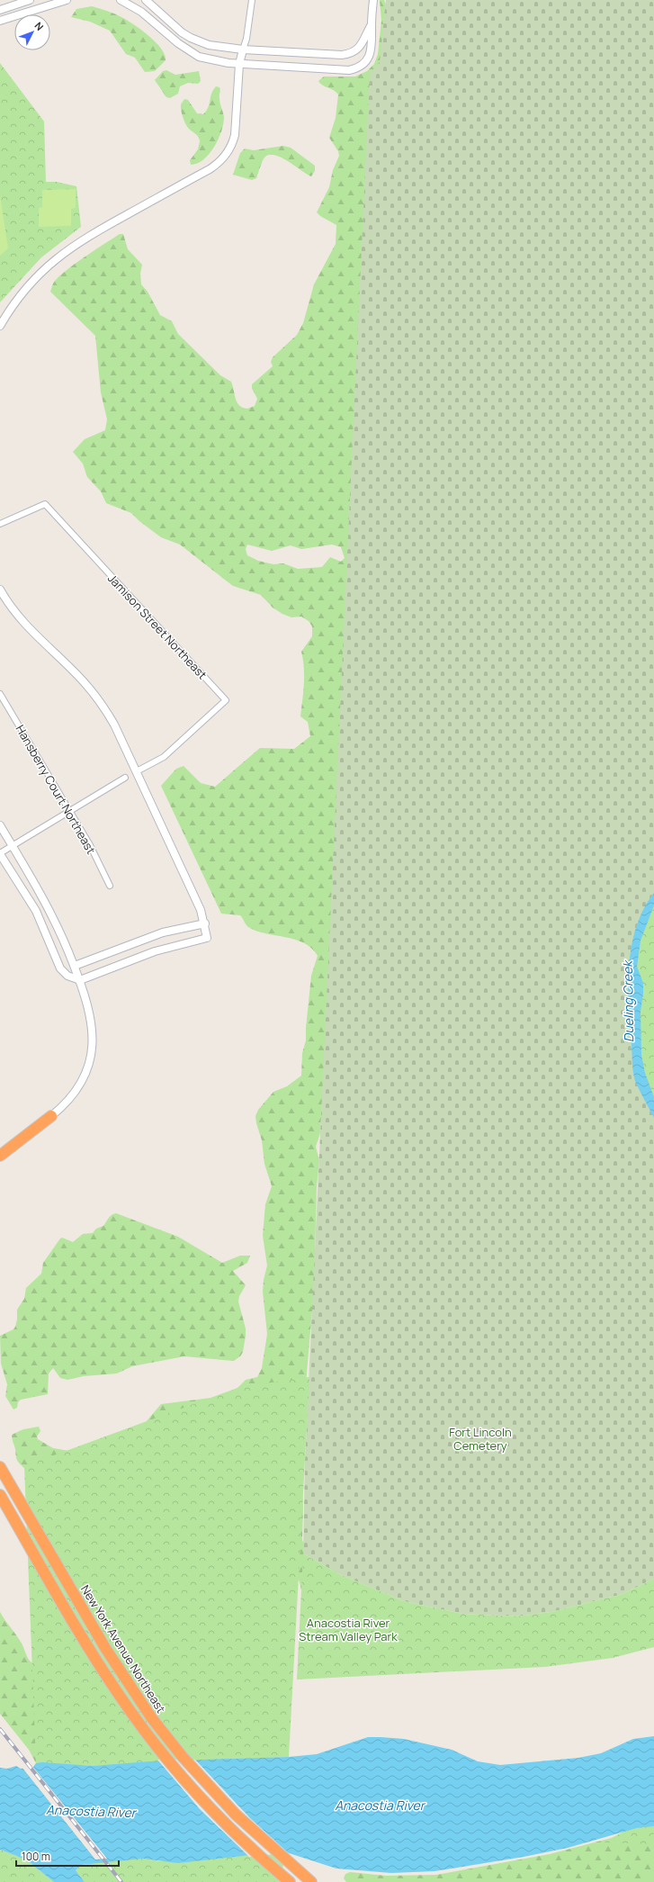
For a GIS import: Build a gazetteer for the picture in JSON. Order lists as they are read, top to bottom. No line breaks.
{"streets":{"highway":["New York Avenue Northeast"],"street":["Jamison Street Northeast","Hansberry Court Northeast"]},"water":["Dueling Creek","Anacostia River"],"parks":["Fort Lincoln Cemetery","Anacostia River Stream Valley Park"],"scale_bar":"100 m","north":"top right"}
